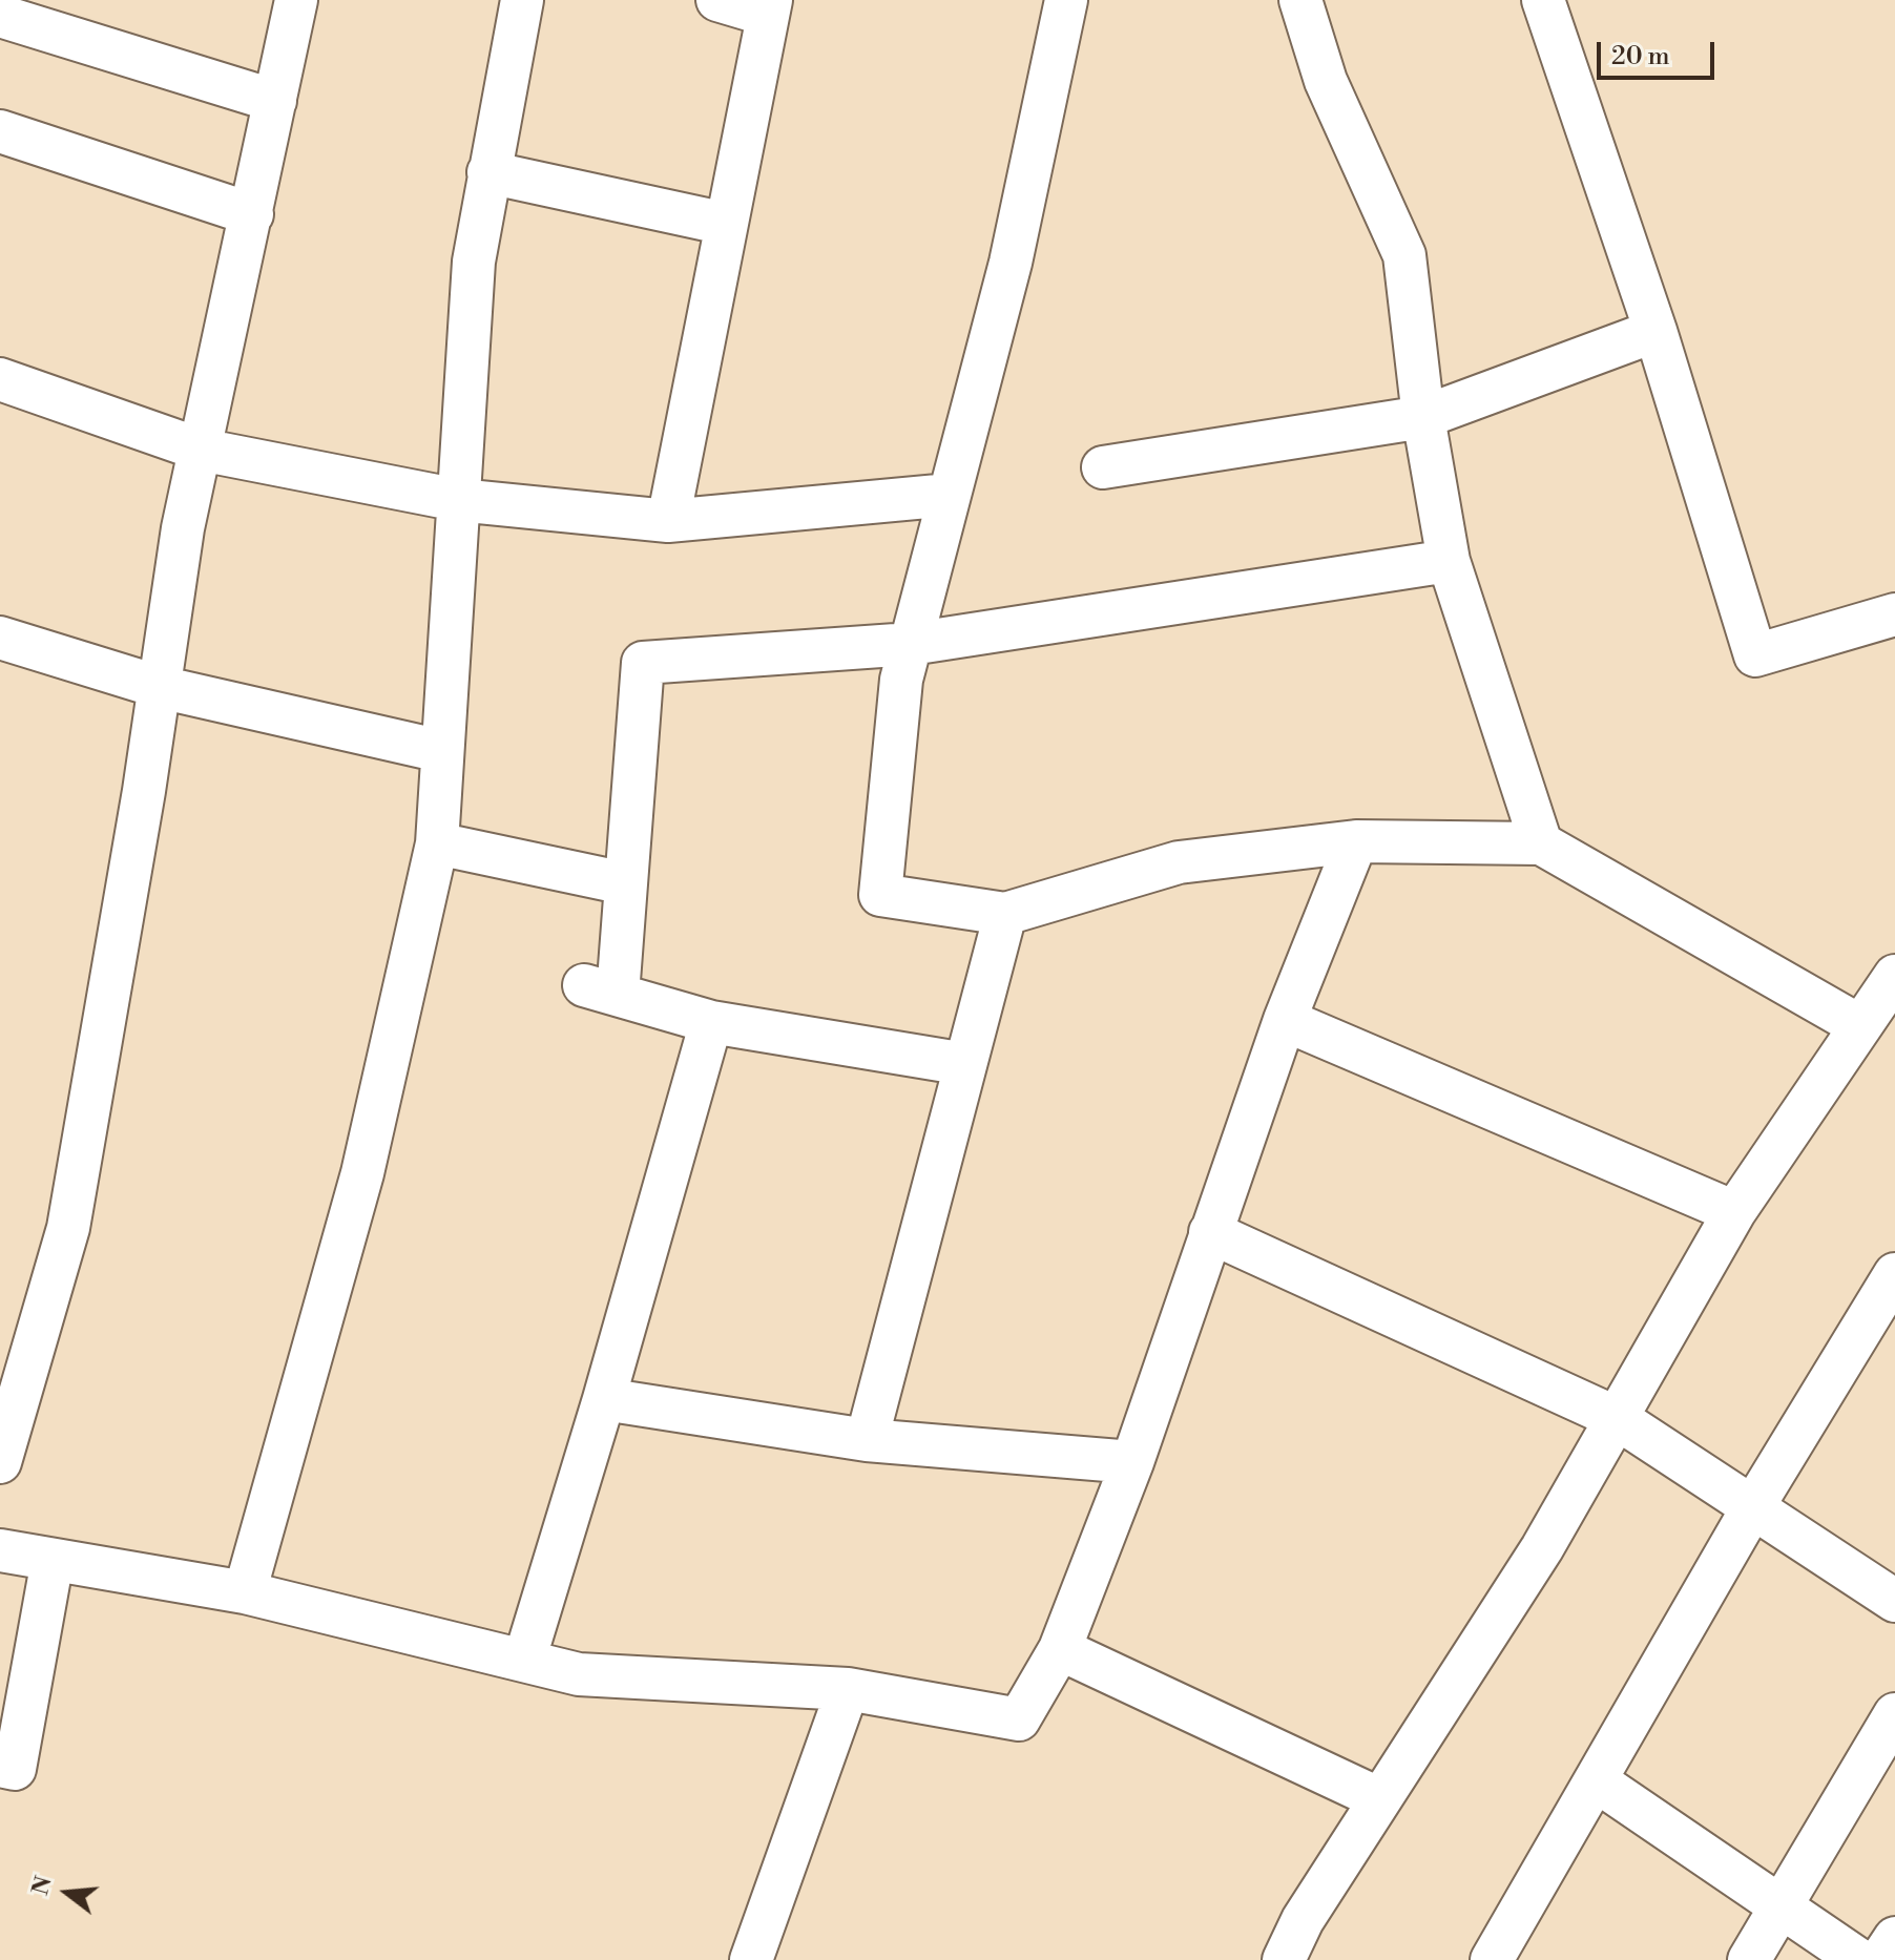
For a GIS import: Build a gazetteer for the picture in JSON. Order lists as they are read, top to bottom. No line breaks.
{"scale_bar":"20 m","north":"left"}
